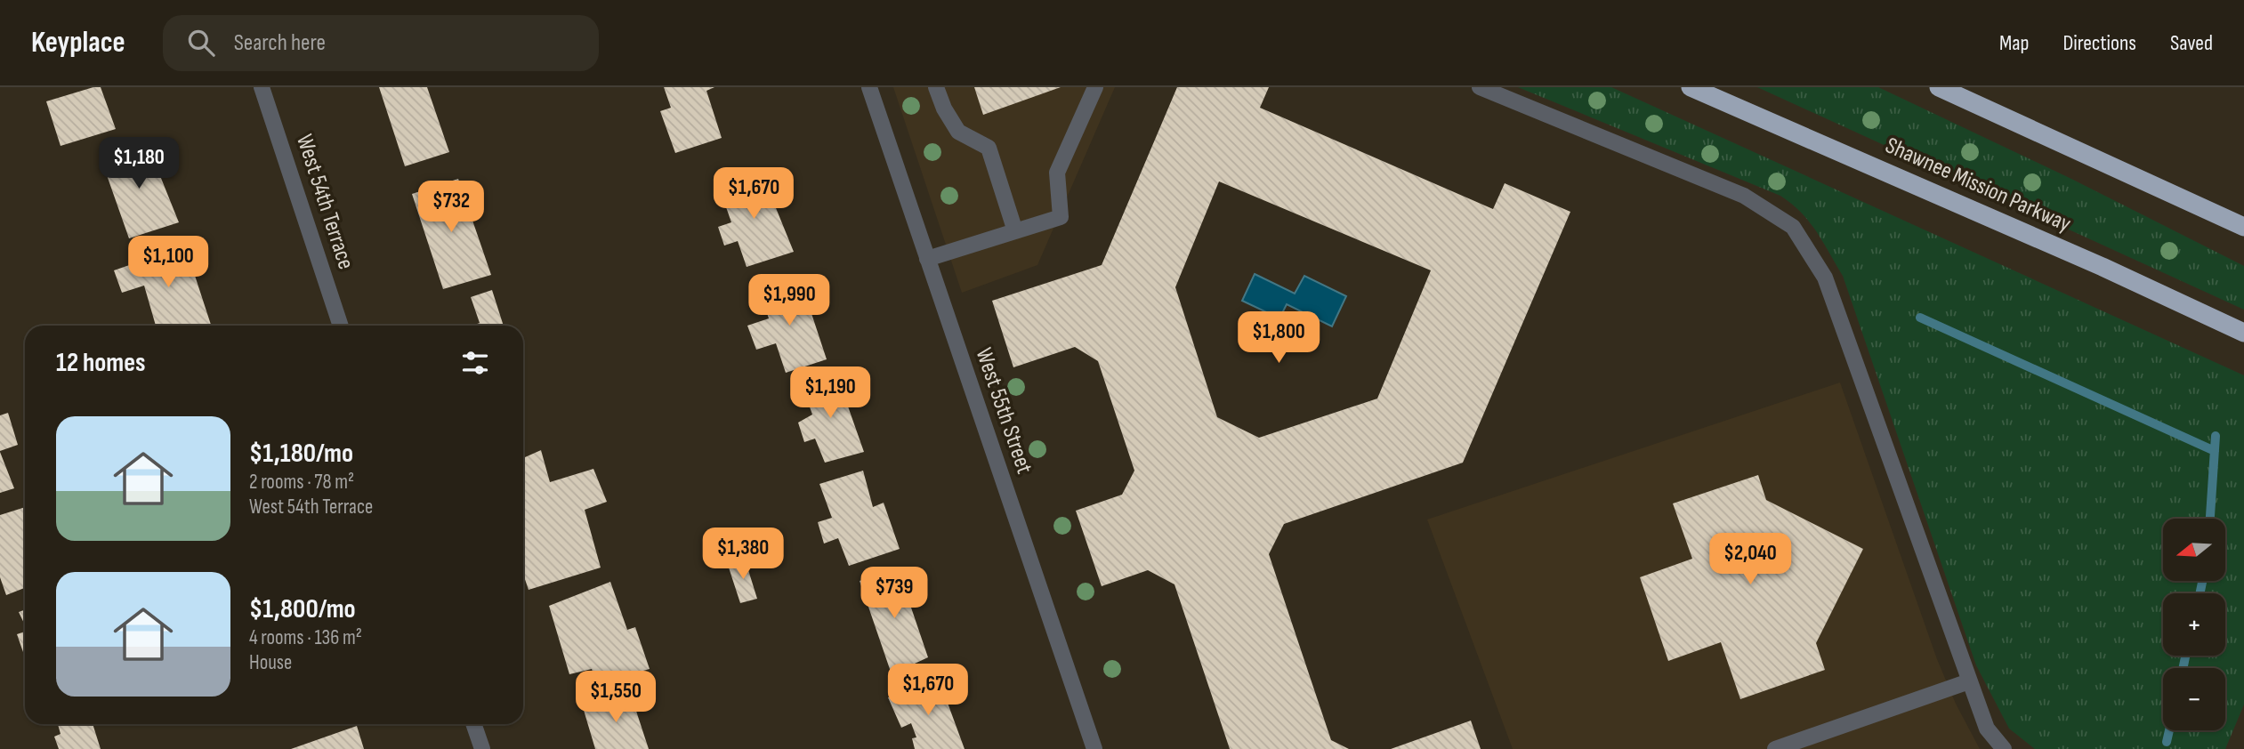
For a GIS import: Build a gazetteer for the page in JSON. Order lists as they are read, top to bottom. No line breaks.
{"streets":{"highway":["Shawnee Mission Parkway"],"street":["West 54th Terrace","West 55th Street"]},"north":"left","page":{"header":"Keyplace","search":"Search here","nav":["Map","Directions","Saved"],"price":["$1,180","$1,670","$732","$1,100","$1,990","$1,800","$1,190","$1,380","$2,040","$739","$1,670","$1,550"],"heading":"12 homes","list":[{"name":"$1,180/mo","note":"2 rooms · 78 m² · West 54th Terrace"},{"name":"$1,800/mo","note":"4 rooms · 136 m² · House"}],"map_buttons":["+","−"]}}
